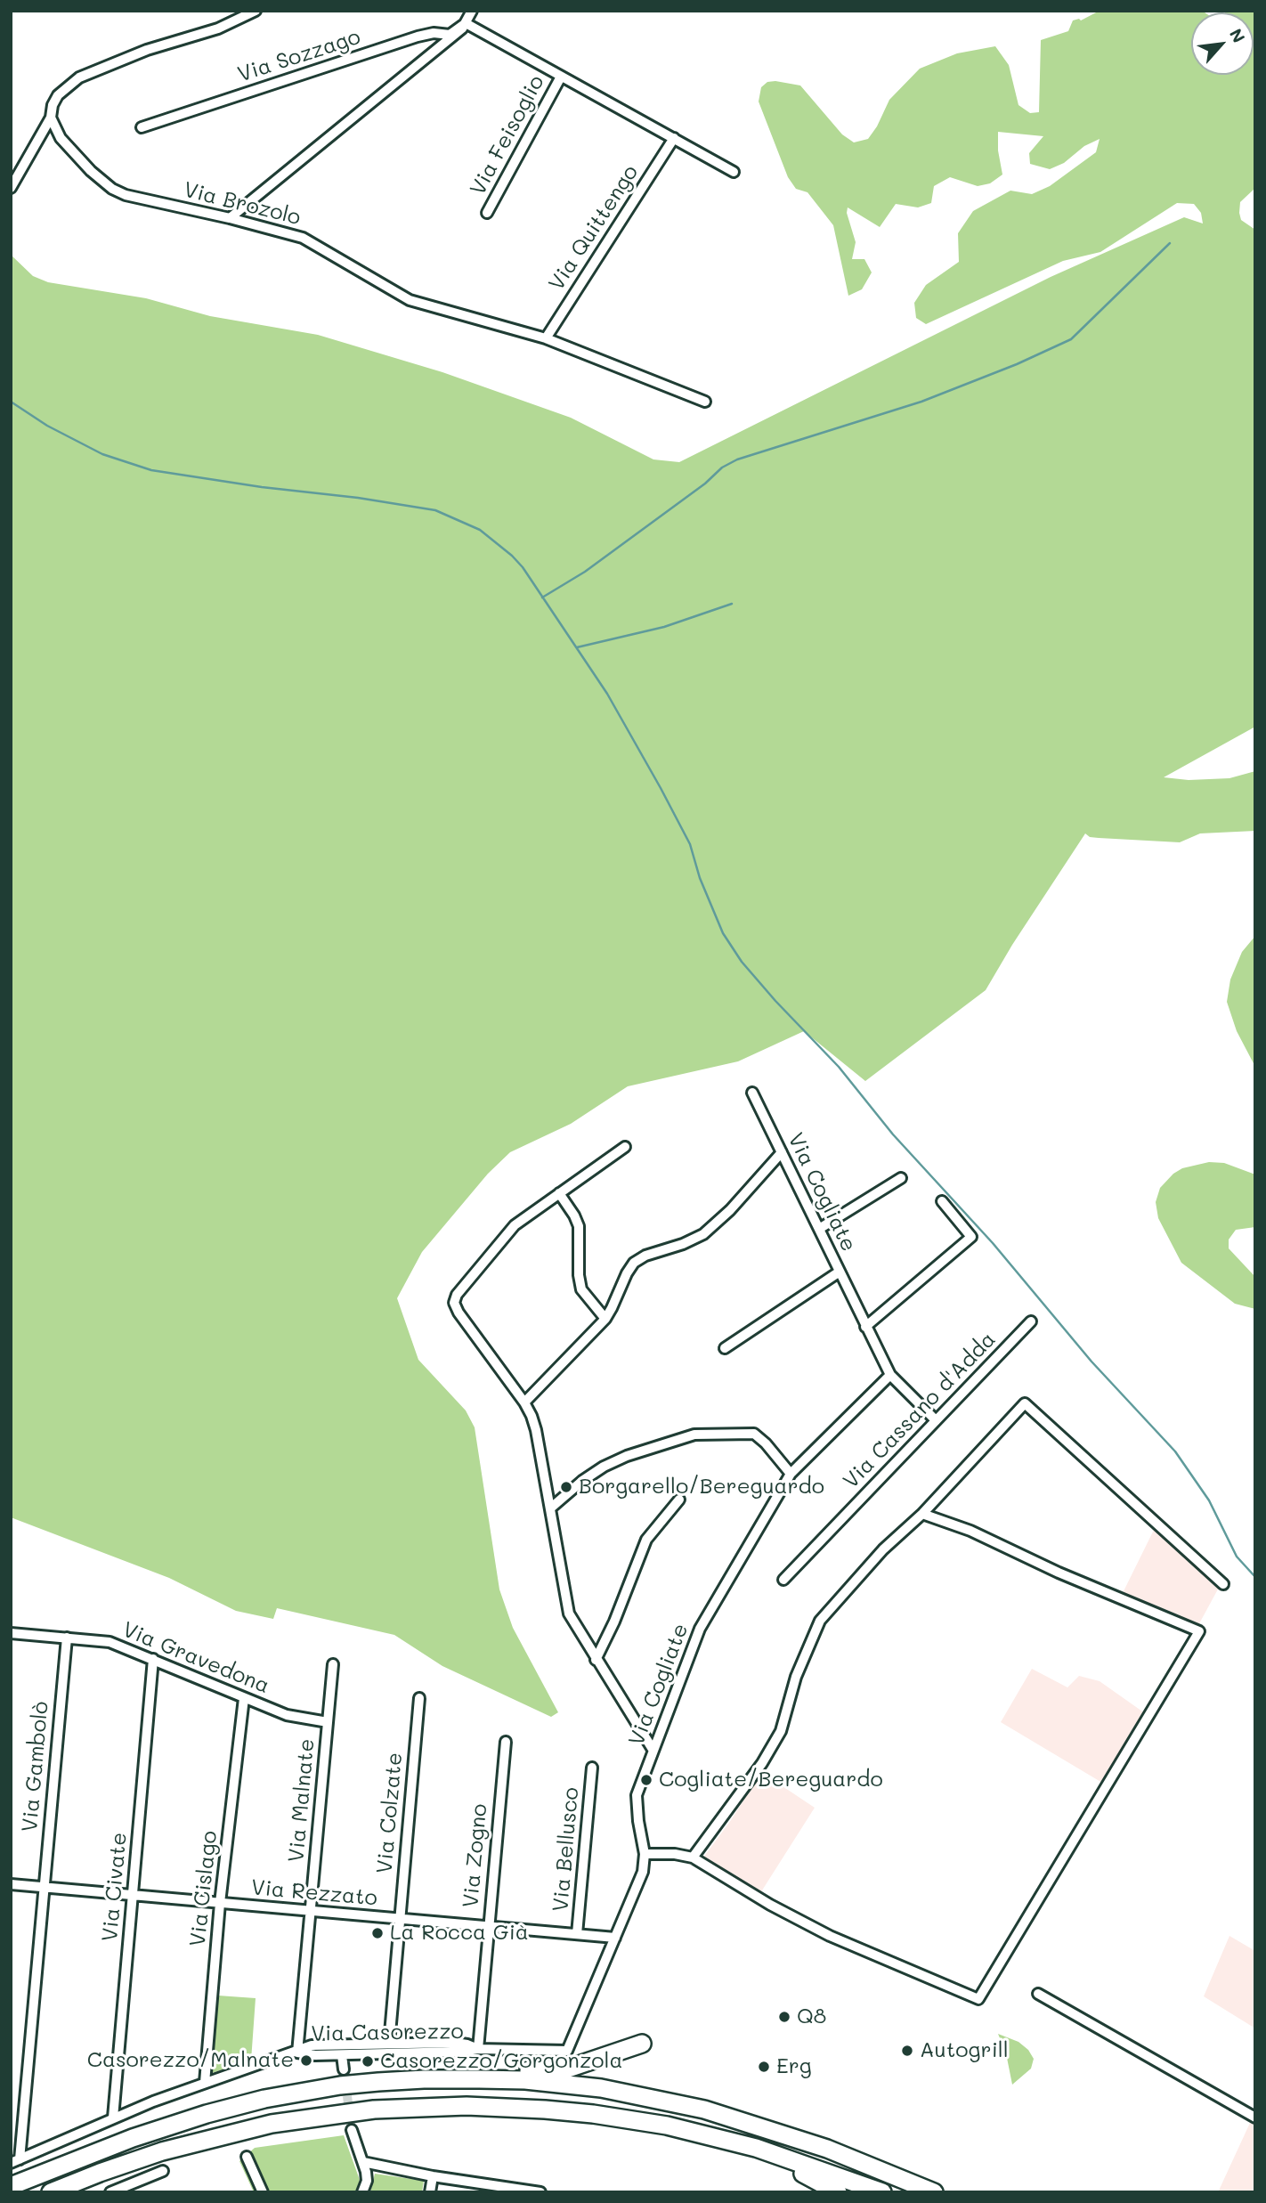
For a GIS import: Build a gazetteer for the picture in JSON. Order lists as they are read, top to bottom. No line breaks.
{"streets":{"street":["Via Sozzago","Via Feisoglio","Via Brozolo","Via Quittengo","Via Cogliate","Via Cassano d'Adda","Via Gravedona","Via Gambolò","Via Malnate","Via Colzate","Via Bellusco","Via Zogno","Via Civate","Via Cislago","Via Rezzato","Via Casorezzo"]},"crossings":[["Via Brozolo","Via Quittengo"],["Via Cogliate","Via Cassano d'Adda"],["Via Cogliate","Via Rezzato"],["Via Cogliate","Via Casorezzo"],["Via Gravedona","Via Gambolò"],["Via Gravedona","Via Malnate"],["Via Gravedona","Via Civate"],["Via Gravedona","Via Cislago"],["Via Gambolò","Via Rezzato"],["Via Gambolò","Via Casorezzo"],["Via Malnate","Via Rezzato"],["Via Malnate","Via Casorezzo"],["Via Colzate","Via Rezzato"],["Via Colzate","Via Casorezzo"],["Via Bellusco","Via Rezzato"],["Via Zogno","Via Rezzato"],["Via Zogno","Via Casorezzo"],["Via Civate","Via Rezzato"],["Via Civate","Via Casorezzo"],["Via Cislago","Via Rezzato"],["Via Cislago","Via Casorezzo"]],"places":["Borgarello/Bereguardo","Cogliate/Bereguardo","La Rocca Già","Q8","Autogrill","Casorezzo/Malnate","Casorezzo/Gorgonzola","Erg"],"north":"top right"}
